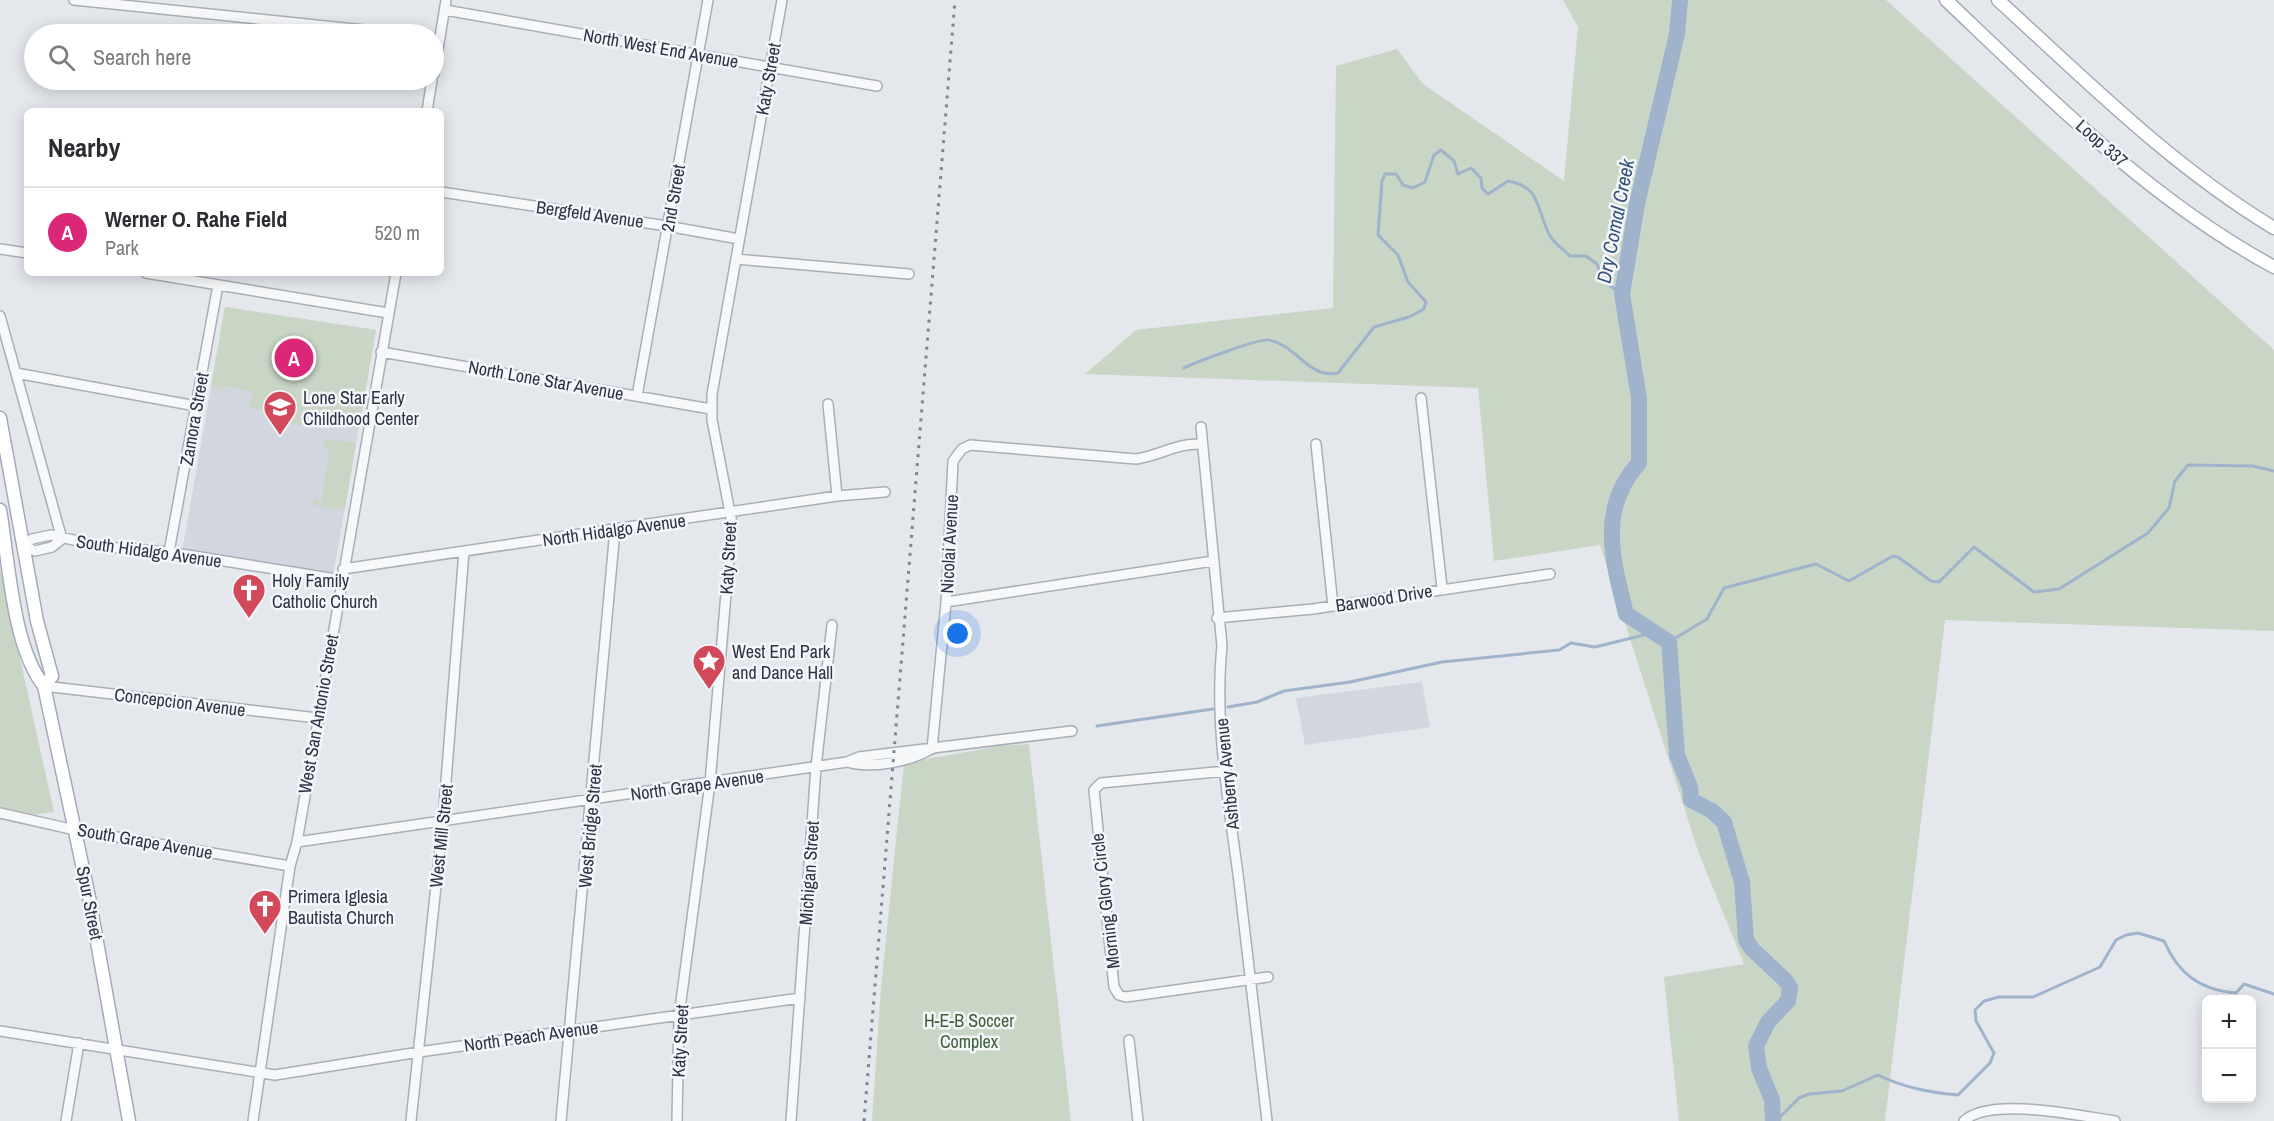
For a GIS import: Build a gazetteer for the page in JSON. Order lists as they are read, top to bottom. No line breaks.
{"streets":{"main road":["Loop 337","South Hidalgo Avenue","Spur Street"],"street":["North West End Avenue","Katy Street","2nd Street","Bergfeld Avenue","North Lone Star Avenue","Zamora Street","North Hidalgo Avenue","Nicolai Avenue","Barwood Drive","Concepcion Avenue","West San Antonio Street","Ashberry Avenue","North Grape Avenue","West Bridge Street","West Mill Street","South Grape Avenue","Michigan Street","Morning Glory Circle","North Peach Avenue"]},"crossings":[["North West End Avenue","Katy Street"],["North West End Avenue","2nd Street"],["Katy Street","Bergfeld Avenue"],["Katy Street","North Lone Star Avenue"],["Katy Street","North Hidalgo Avenue"],["Katy Street","North Grape Avenue"],["Katy Street","North Peach Avenue"],["2nd Street","Bergfeld Avenue"],["2nd Street","North Lone Star Avenue"],["North Lone Star Avenue","West San Antonio Street"],["Zamora Street","South Hidalgo Avenue"],["North Hidalgo Avenue","West San Antonio Street"],["North Hidalgo Avenue","West Bridge Street"],["North Hidalgo Avenue","West Mill Street"],["Nicolai Avenue","Ashberry Avenue"],["Nicolai Avenue","North Grape Avenue"],["South Hidalgo Avenue","West San Antonio Street"],["South Hidalgo Avenue","Spur Street"],["Barwood Drive","Ashberry Avenue"],["Concepcion Avenue","West San Antonio Street"],["Concepcion Avenue","Spur Street"],["West San Antonio Street","North Grape Avenue"],["West San Antonio Street","South Grape Avenue"],["West San Antonio Street","North Peach Avenue"],["Ashberry Avenue","Morning Glory Circle"],["North Grape Avenue","West Bridge Street"],["North Grape Avenue","West Mill Street"],["North Grape Avenue","Michigan Street"],["West Bridge Street","North Peach Avenue"],["West Mill Street","North Peach Avenue"],["South Grape Avenue","Spur Street"],["Michigan Street","North Peach Avenue"],["Spur Street","North Peach Avenue"]],"water":["Dry Comal Creek"],"parks":["H-E-B Soccer Complex"],"places":{"school or university":["Lone Star Early Childhood Center"],"church":["Holy Family Catholic Church","Primera Iglesia Bautista Church"],"place":["West End Park and Dance Hall"]},"page":{"search":"Search here","heading":"Nearby","list":[{"mark":"A","name":"Werner O. Rahe Field","note":"Park","value":"520 m"}],"pins":"A","map_buttons":["+","−"]}}
